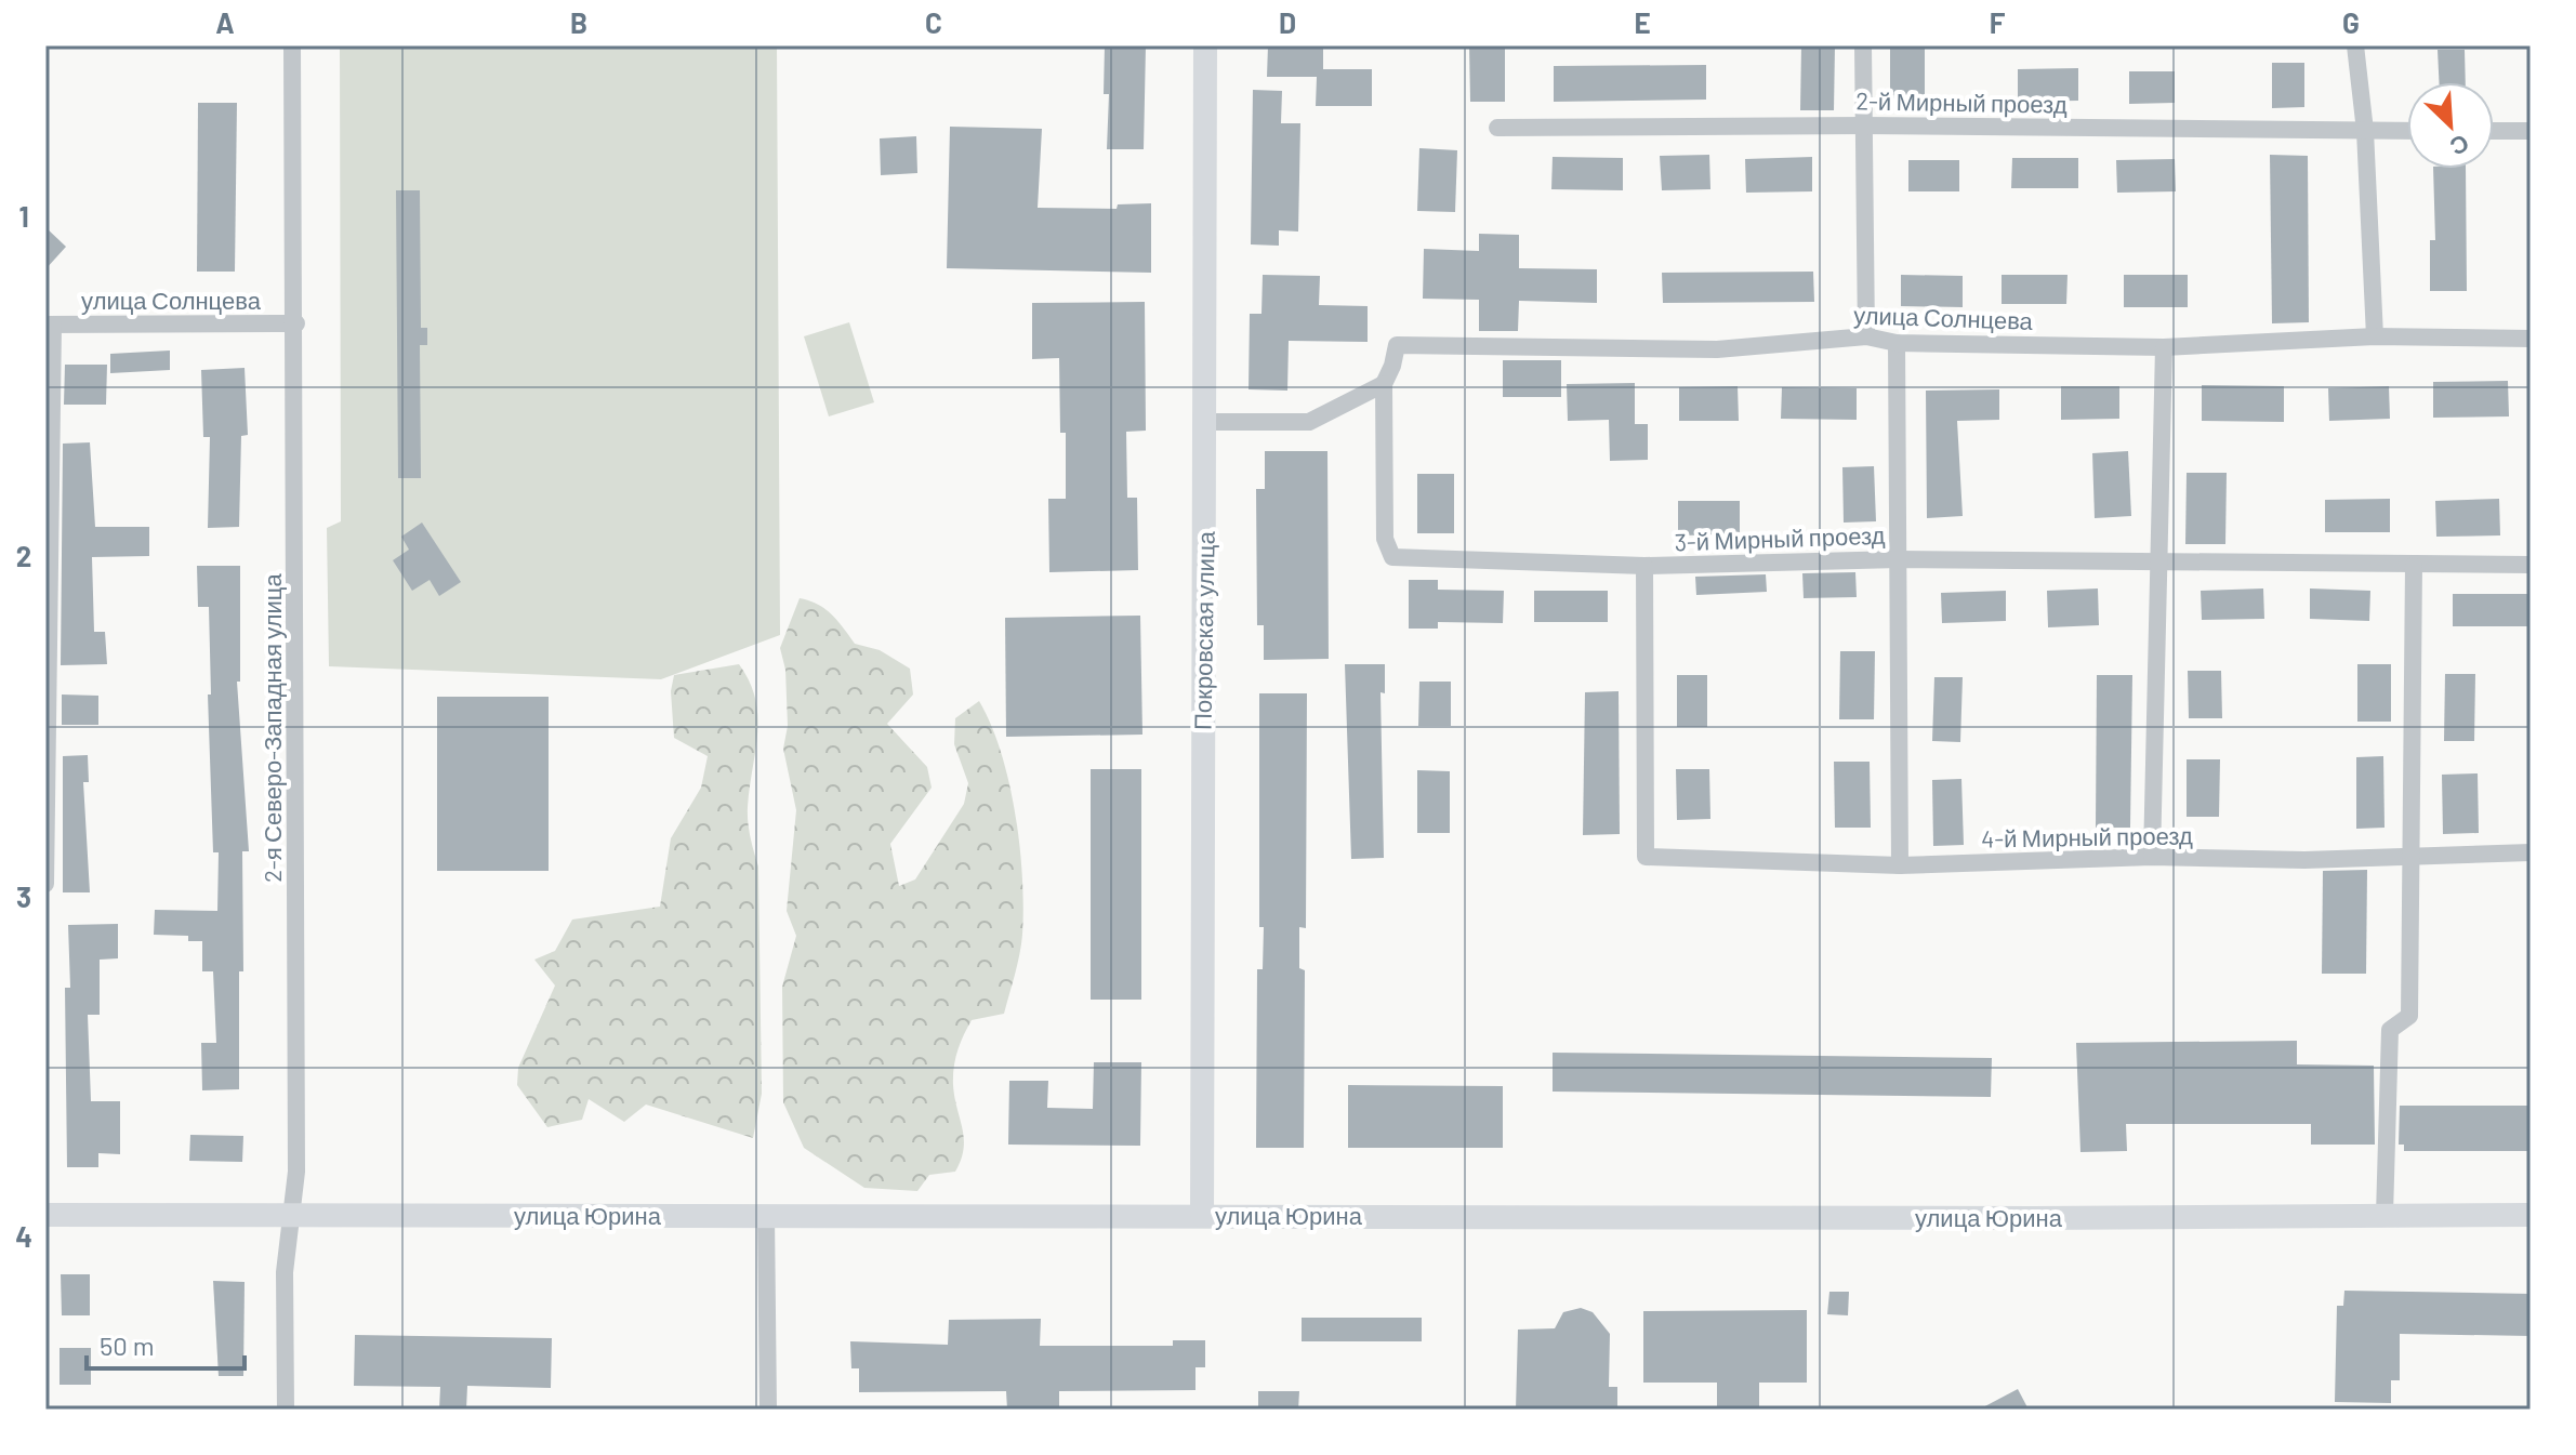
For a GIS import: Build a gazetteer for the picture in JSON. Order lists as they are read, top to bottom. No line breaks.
{"streets":{"main road":["Покровская улица","улица Юрина"],"street":["2-й Мирный проезд","улица Солнцева","3-й Мирный проезд","2-я Северо-Западная улица","4-й Мирный проезд"]},"crossings":[["улица Солнцева","3-й Мирный проезд"],["улица Солнцева","2-я Северо-Западная улица"],["3-й Мирный проезд","4-й Мирный проезд"],["Покровская улица","улица Юрина"],["2-я Северо-Западная улица","улица Юрина"]],"scale_bar":"50 m","north":"bottom right","grid":{"columns":["A","B","C","D","E","F","G"],"rows":["1","2","3","4"]}}
